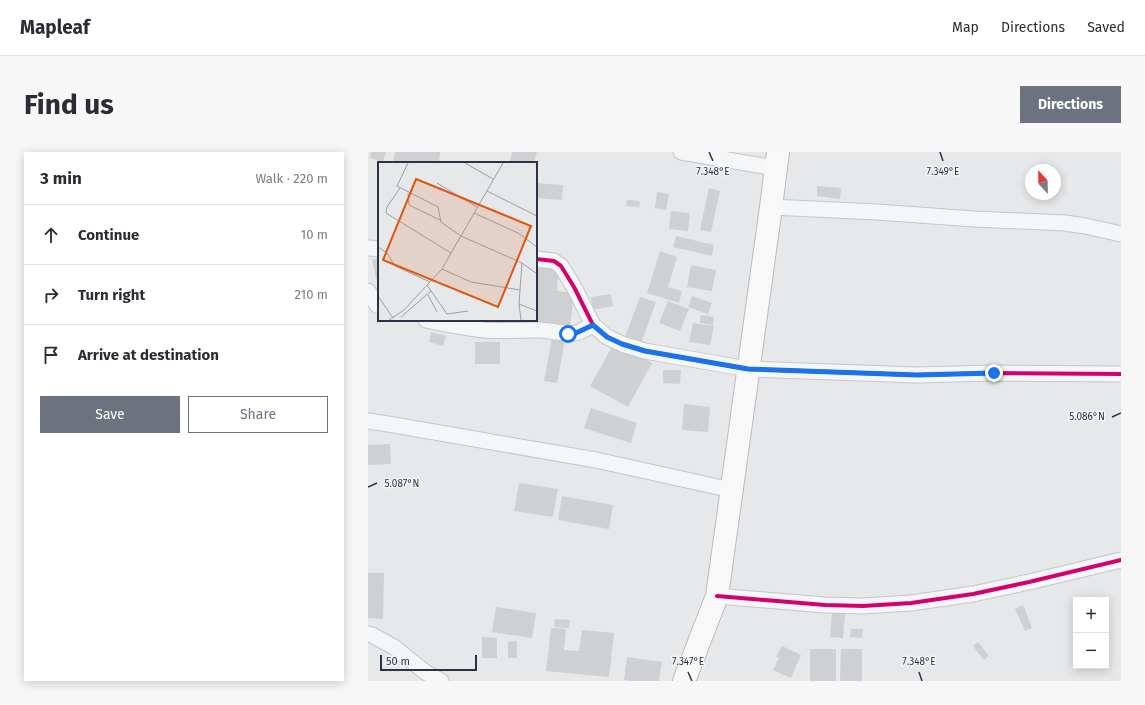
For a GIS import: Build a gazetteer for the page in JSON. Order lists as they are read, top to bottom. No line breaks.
{"scale_bar":"50 m","north":"top","page":{"header":"Mapleaf","nav":["Map","Directions","Saved"],"buttons":["Directions",["Save","Share"]],"title":"Find us","heading":["3 min","Walk · 220 m"],"list":[["Continue","10 m"],["Turn right","210 m"],"Arrive at destination"],"map_buttons":["+","−"],"scale":"50 m"},"coordinates":["7.349°E","7.348°E","5.086°N","5.087°N","7.347°E"]}
